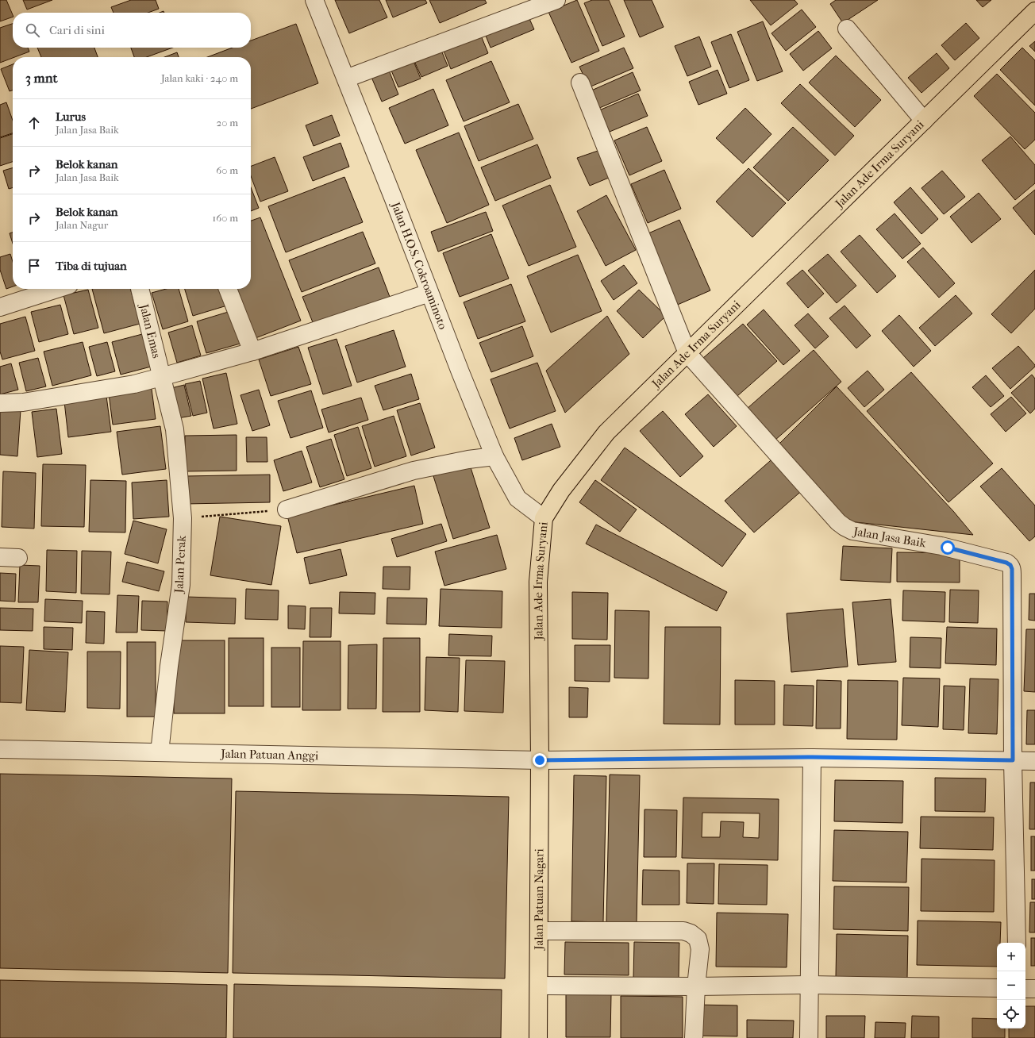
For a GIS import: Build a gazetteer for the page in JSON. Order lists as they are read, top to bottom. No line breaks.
{"streets":{"main road":["Jalan Ade Irma Suryani","Jalan Patuan Nagari"],"street":["Jalan H.O.S. Cokroaminoto","Jalan Emas","Jalan Jasa Baik","Jalan Perak","Jalan Patuan Anggi"]},"crossings":[["Jalan Ade Irma Suryani","Jalan H.O.S. Cokroaminoto"],["Jalan Ade Irma Suryani","Jalan Jasa Baik"],["Jalan Ade Irma Suryani","Jalan Patuan Anggi"],["Jalan Ade Irma Suryani","Jalan Patuan Nagari"],["Jalan Emas","Jalan Perak"],["Jalan Jasa Baik","Jalan Patuan Anggi"],["Jalan Perak","Jalan Patuan Anggi"],["Jalan Patuan Anggi","Jalan Patuan Nagari"]],"page":{"search":"Cari di sini","heading":["3 mnt","Jalan kaki · 240 m"],"list":[["Lurus","Jalan Jasa Baik","20 m"],["Belok kanan","Jalan Jasa Baik","60 m"],["Belok kanan","Jalan Nagur","160 m"],"Tiba di tujuan"],"map_buttons":["+","−"]}}
